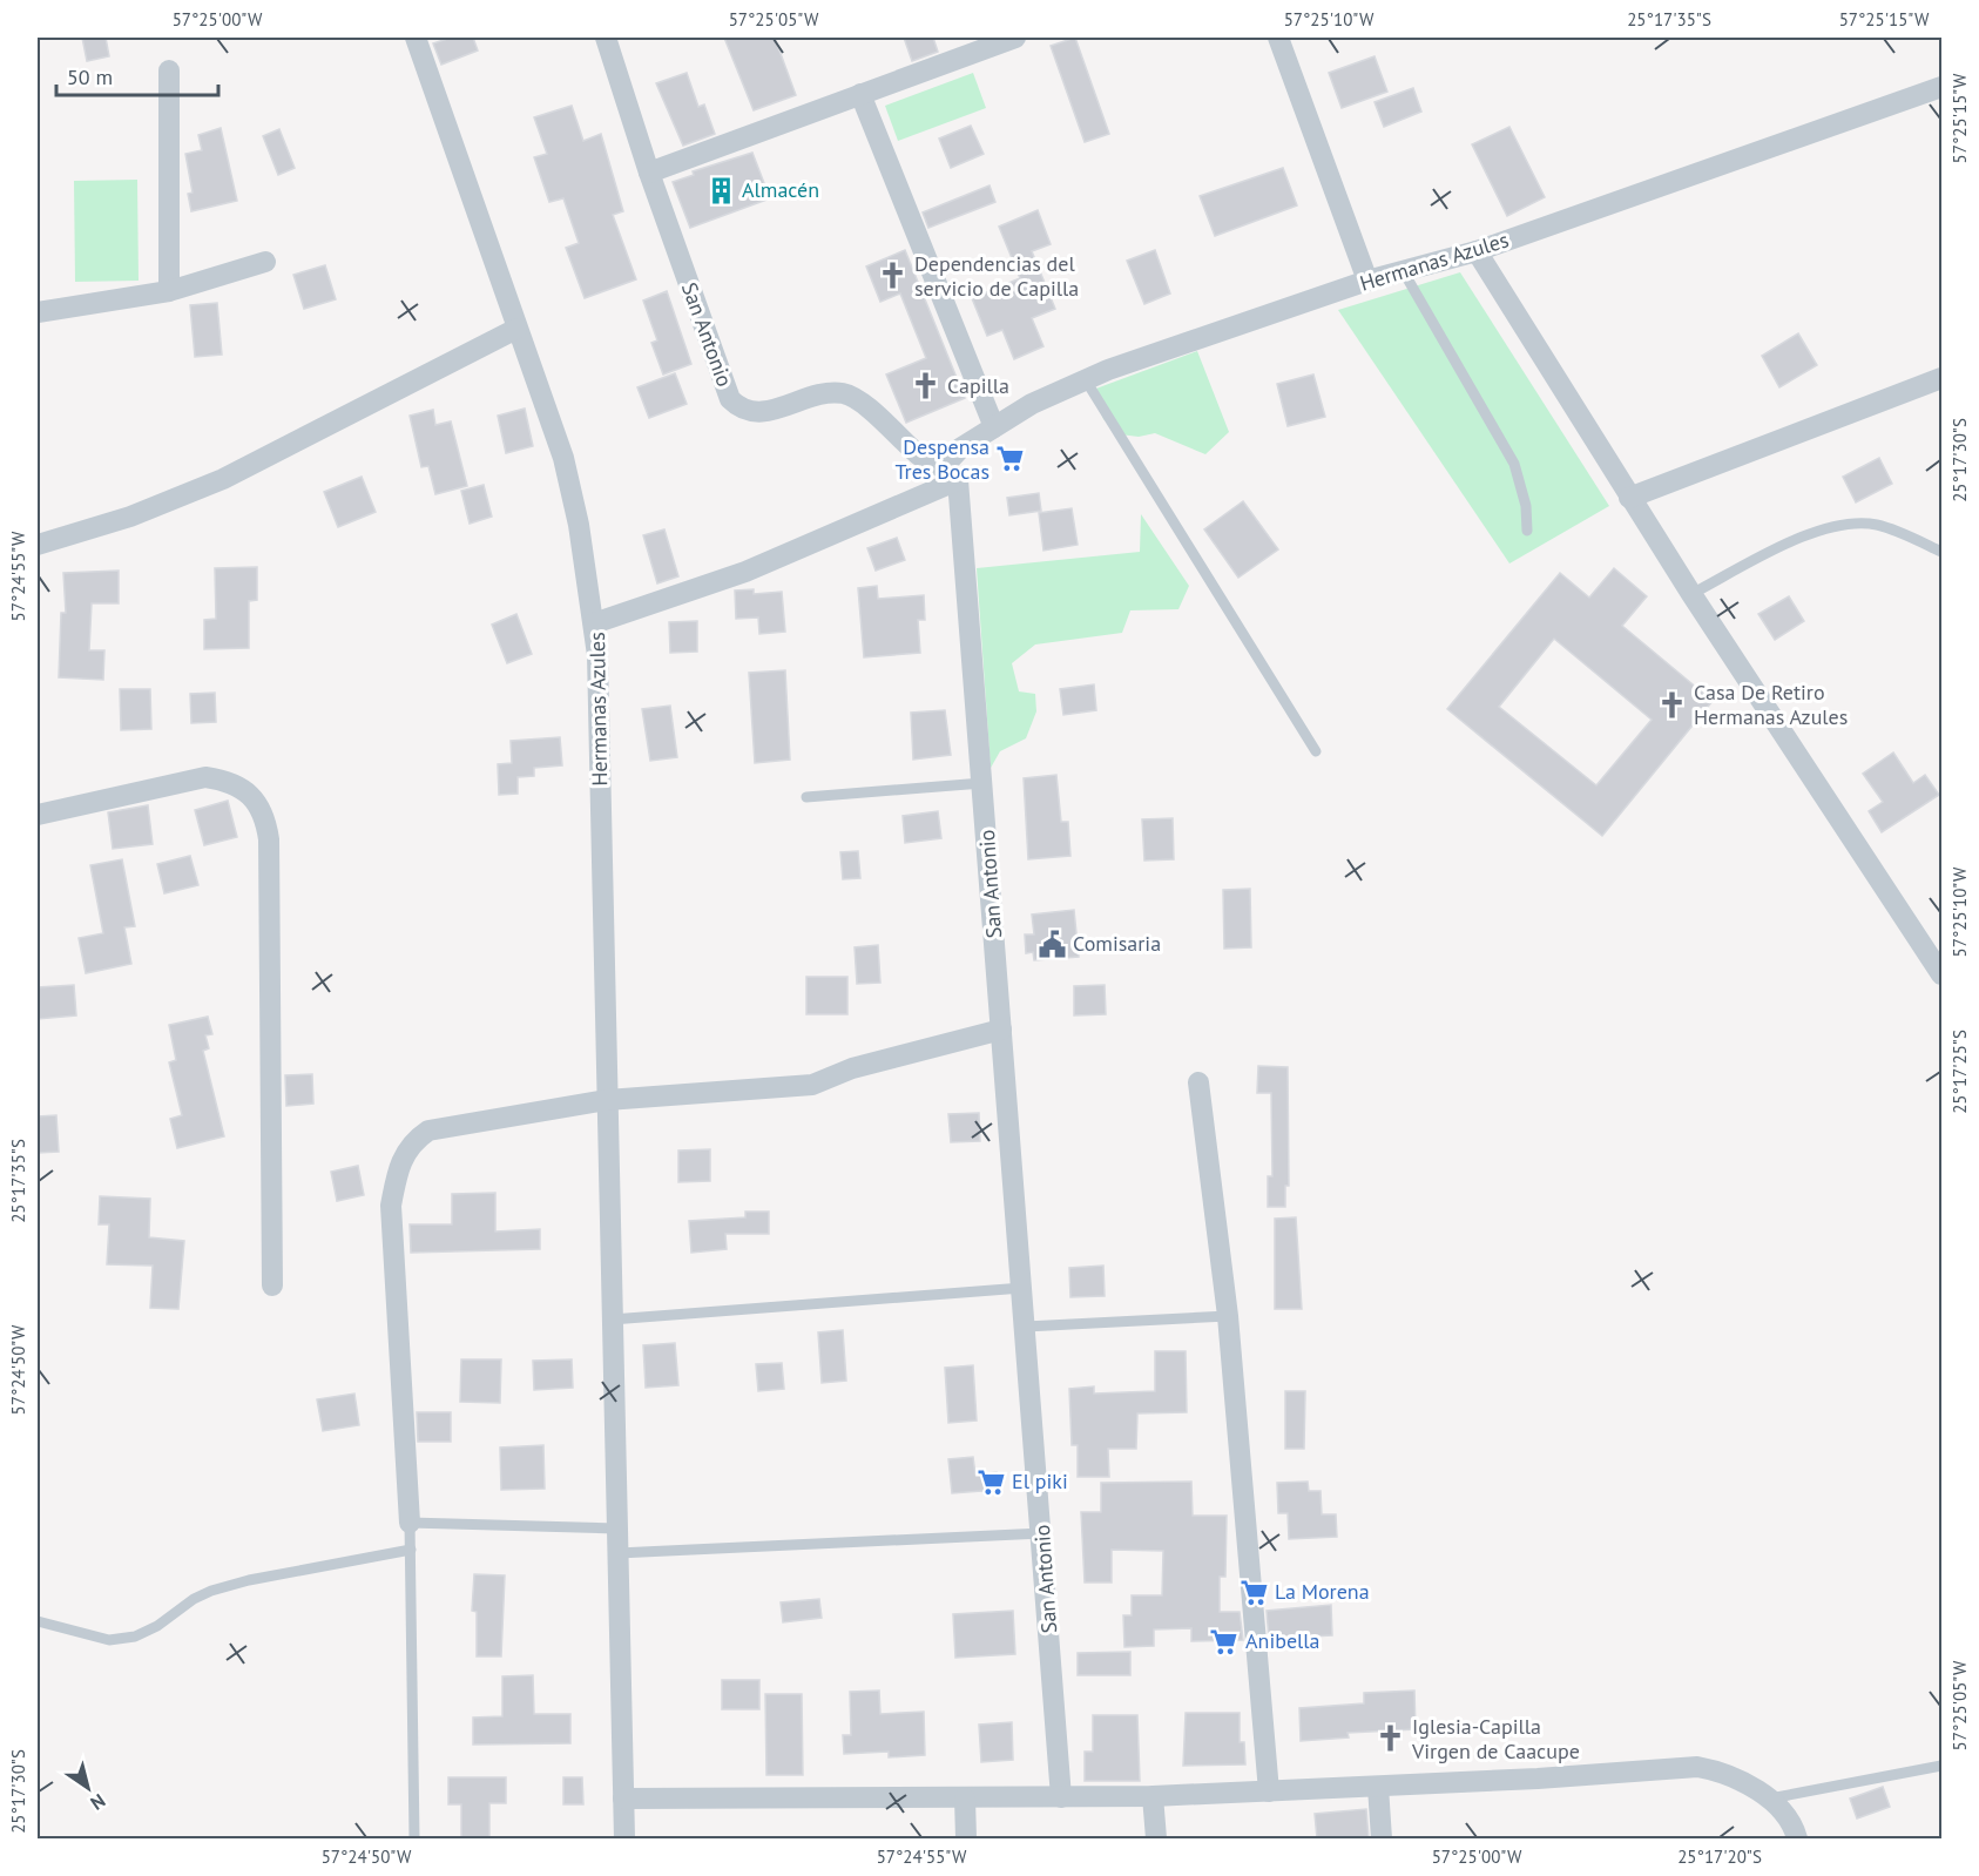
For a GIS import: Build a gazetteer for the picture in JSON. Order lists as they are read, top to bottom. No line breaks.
{"streets":{"street":["Hermanas Azules","San Antonio"]},"crossings":[["Hermanas Azules","San Antonio"]],"places":{"building":["Almacén"],"church":["Dependencias del servicio de Capilla","Capilla","Casa De Retiro Hermanas Azules","Iglesia-Capilla Virgen de Caacupe"],"supermarket":["Despensa Tres Bocas","El piki","La Morena","Anibella"],"public building":["Comisaria"]},"scale_bar":"50 m","north":"bottom right","coordinates":["57°25'00\"W","57°25'05\"W","57°25'10\"W","25°17'35\"S","57°25'15\"W","25°17'30\"S","57°24'55\"W","25°17'25\"S","57°24'50\"W","25°17'20\"S"]}
